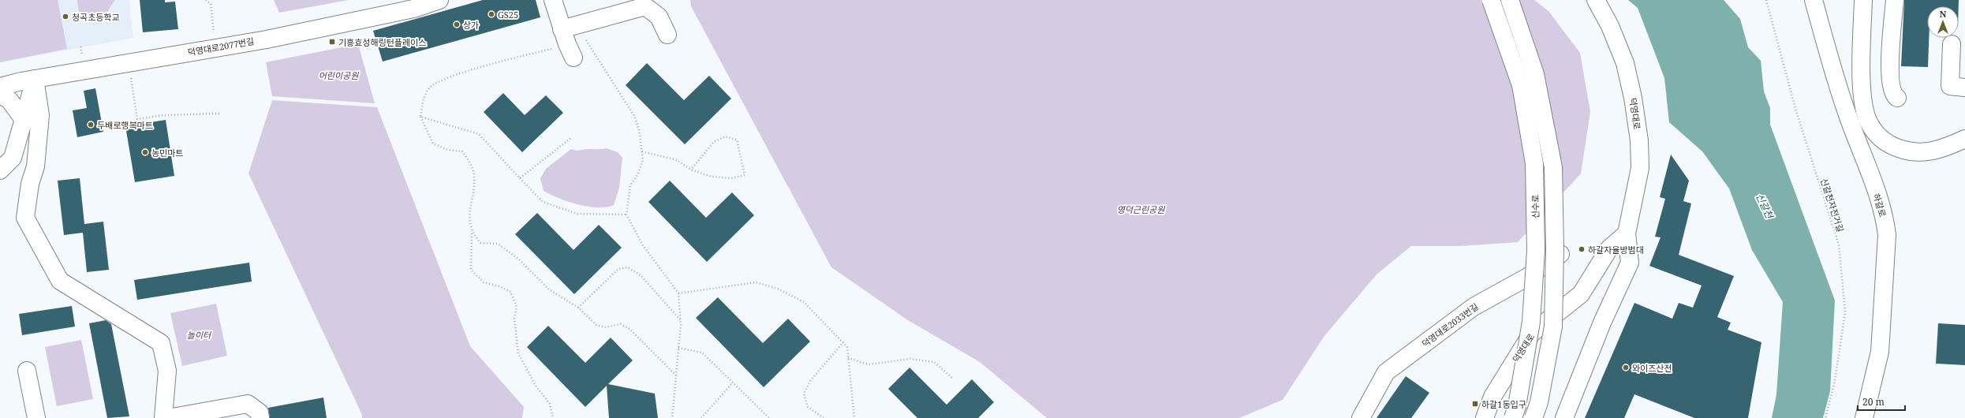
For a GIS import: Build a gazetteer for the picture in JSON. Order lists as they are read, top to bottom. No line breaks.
{"streets":{"street":["덕영대로2077번길","덕영대로","하갈로","신수로","덕영대로2033번길"],"path":["신갈천자전거길"]},"water":["신갈천"],"parks":["어린이공원","영덕근린공원","놀이터"],"places":{"other":["GS25","청곡초등학교","상가","두배로행복마트","농민마트","하갈자율방범대","와이즈산전"],"transit":["기흥효성해링턴플레이스","하갈1동입구"]},"scale_bar":"20 m","north":"top"}
